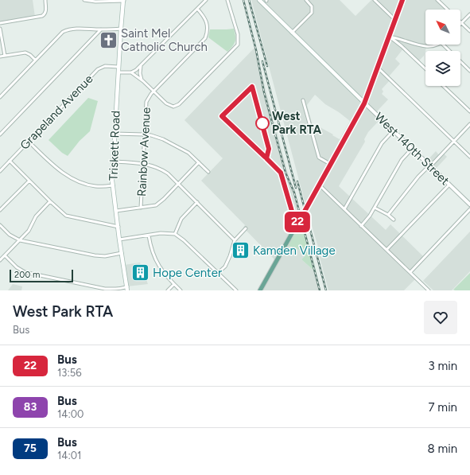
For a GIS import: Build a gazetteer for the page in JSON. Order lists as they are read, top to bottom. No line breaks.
{"streets":{"main road":["Triskett Road","West 140th Street"],"street":["Grapeland Avenue","Rainbow Avenue"]},"crossings":[["Grapeland Avenue","Triskett Road"]],"places":{"church":["Saint Mel Catholic Church"],"other":["West Park RTA"],"building":["Kamden Village","Hope Center"]},"lines":["bus line 22"],"scale_bar":"200 m","north":"top left","page":{"on_map":"22","scale":"200 m","heading":["West Park RTA","Bus"],"list":[{"mark":"22","name":"Bus","note":"13:56","value":"3 min"},{"mark":"83","name":"Bus","note":"14:00","value":"7 min"},{"mark":"75","name":"Bus","note":"14:01","value":"8 min"}]}}
